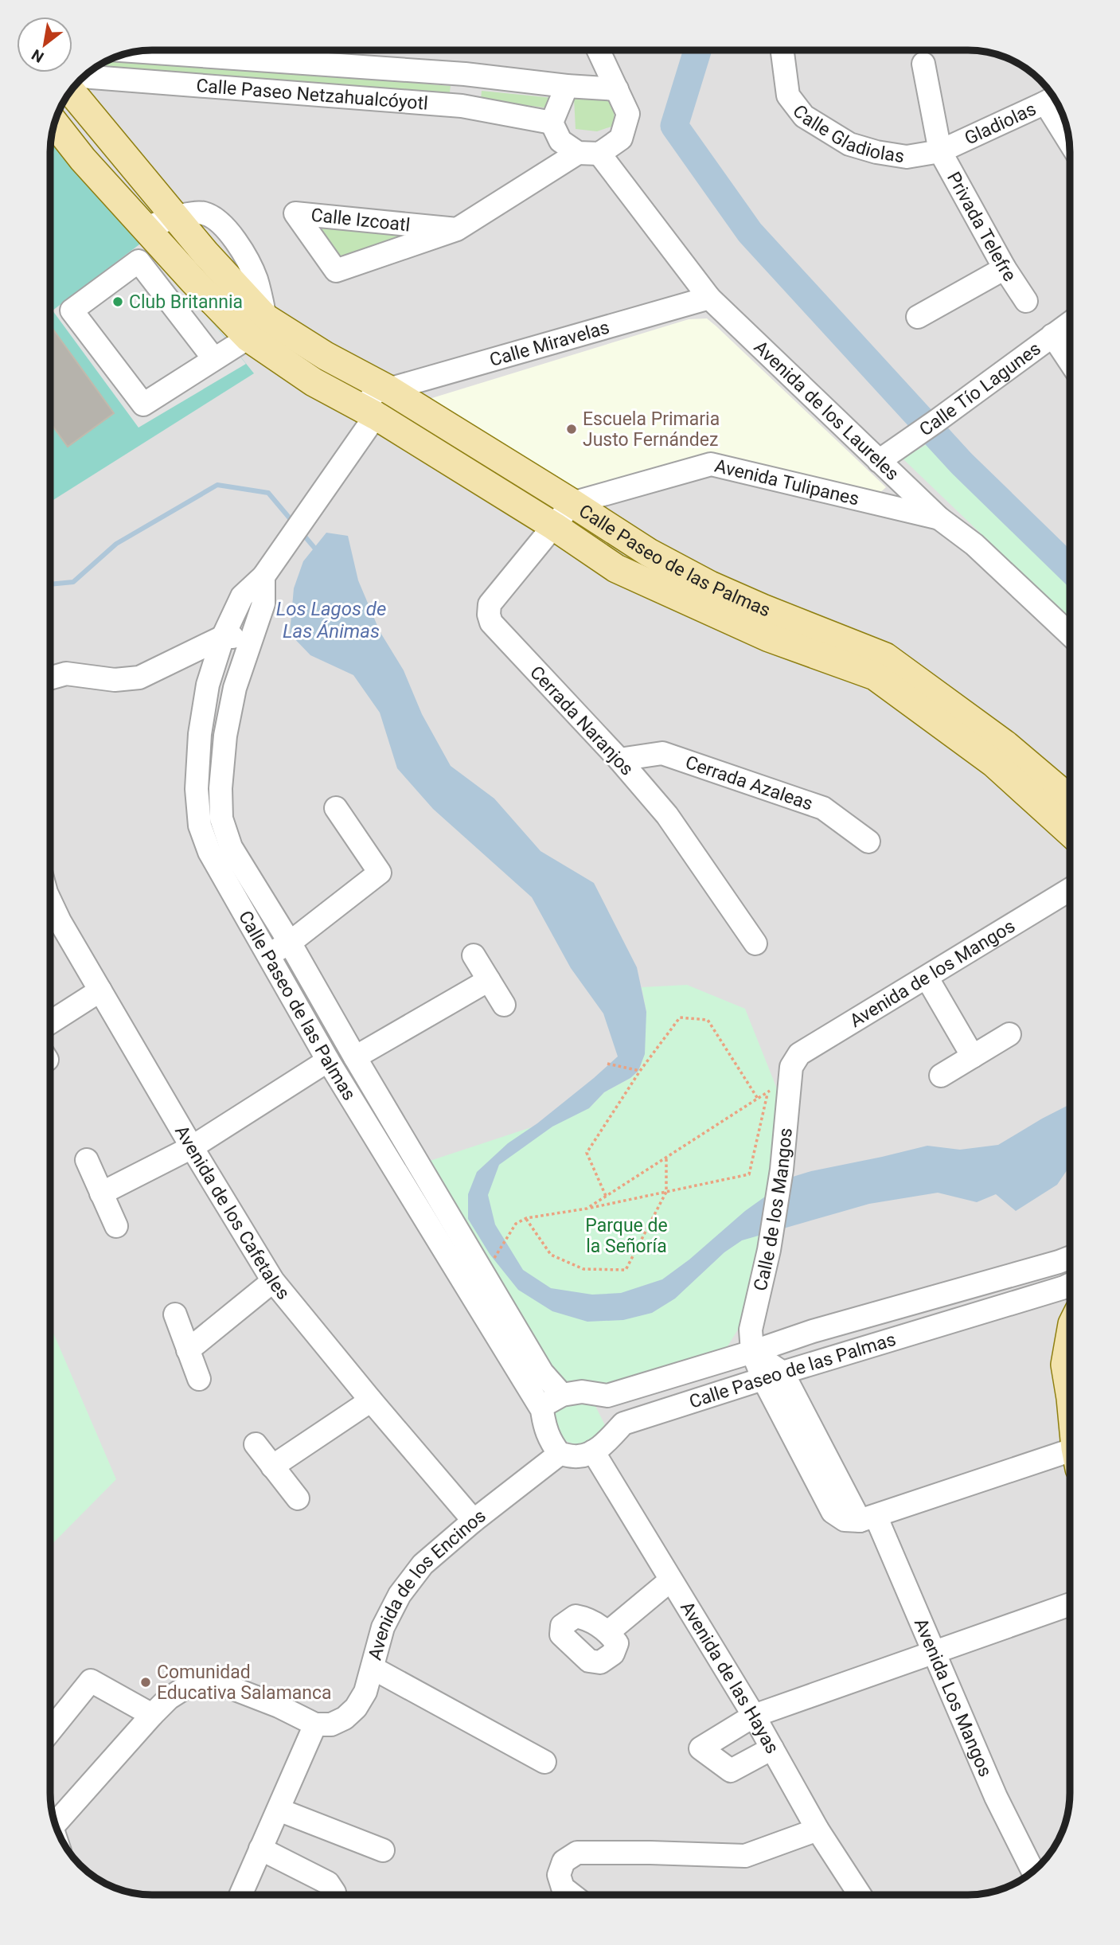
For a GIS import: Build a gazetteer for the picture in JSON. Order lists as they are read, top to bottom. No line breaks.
{"streets":{"main road":["Calle Paseo de las Palmas"],"street":["Calle Paseo Netzahualcóyotl","Gladiolas","Calle Gladiolas","Calle Izcoatl","Privada Telefre","Calle Miravelas","Calle Tío Lagunes","Avenida de los Laureles","Avenida Tulipanes","Cerrada Naranjos","Cerrada Azaleas","Avenida de los Mangos","Calle de los Mangos","Avenida de los Cafetales","Avenida de los Encinos","Avenida de las Hayas","Avenida Los Mangos"]},"crossings":[["Calle Paseo Netzahualcóyotl","Calle Izcoatl"],["Calle Paseo Netzahualcóyotl","Avenida de los Laureles"],["Gladiolas","Calle Gladiolas"],["Gladiolas","Privada Telefre"],["Calle Gladiolas","Privada Telefre"],["Calle Izcoatl","Avenida de los Laureles"],["Calle Miravelas","Avenida de los Laureles"],["Calle Miravelas","Calle Paseo de las Palmas"],["Calle Tío Lagunes","Avenida de los Laureles"],["Avenida de los Laureles","Avenida Tulipanes"],["Avenida Tulipanes","Calle Paseo de las Palmas"],["Avenida Tulipanes","Cerrada Naranjos"],["Calle Paseo de las Palmas","Cerrada Naranjos"],["Calle Paseo de las Palmas","Calle de los Mangos"],["Calle Paseo de las Palmas","Avenida de los Encinos"],["Calle Paseo de las Palmas","Avenida de las Hayas"],["Cerrada Naranjos","Cerrada Azaleas"],["Avenida de los Mangos","Calle de los Mangos"],["Avenida de los Cafetales","Avenida de los Encinos"]],"water":["Los Lagos de Las Ánimas"],"parks":["Parque de la Señoría"],"places":["Club Britannia","Escuela Primaria Justo Fernández","Comunidad Educativa Salamanca"],"north":"bottom left"}
